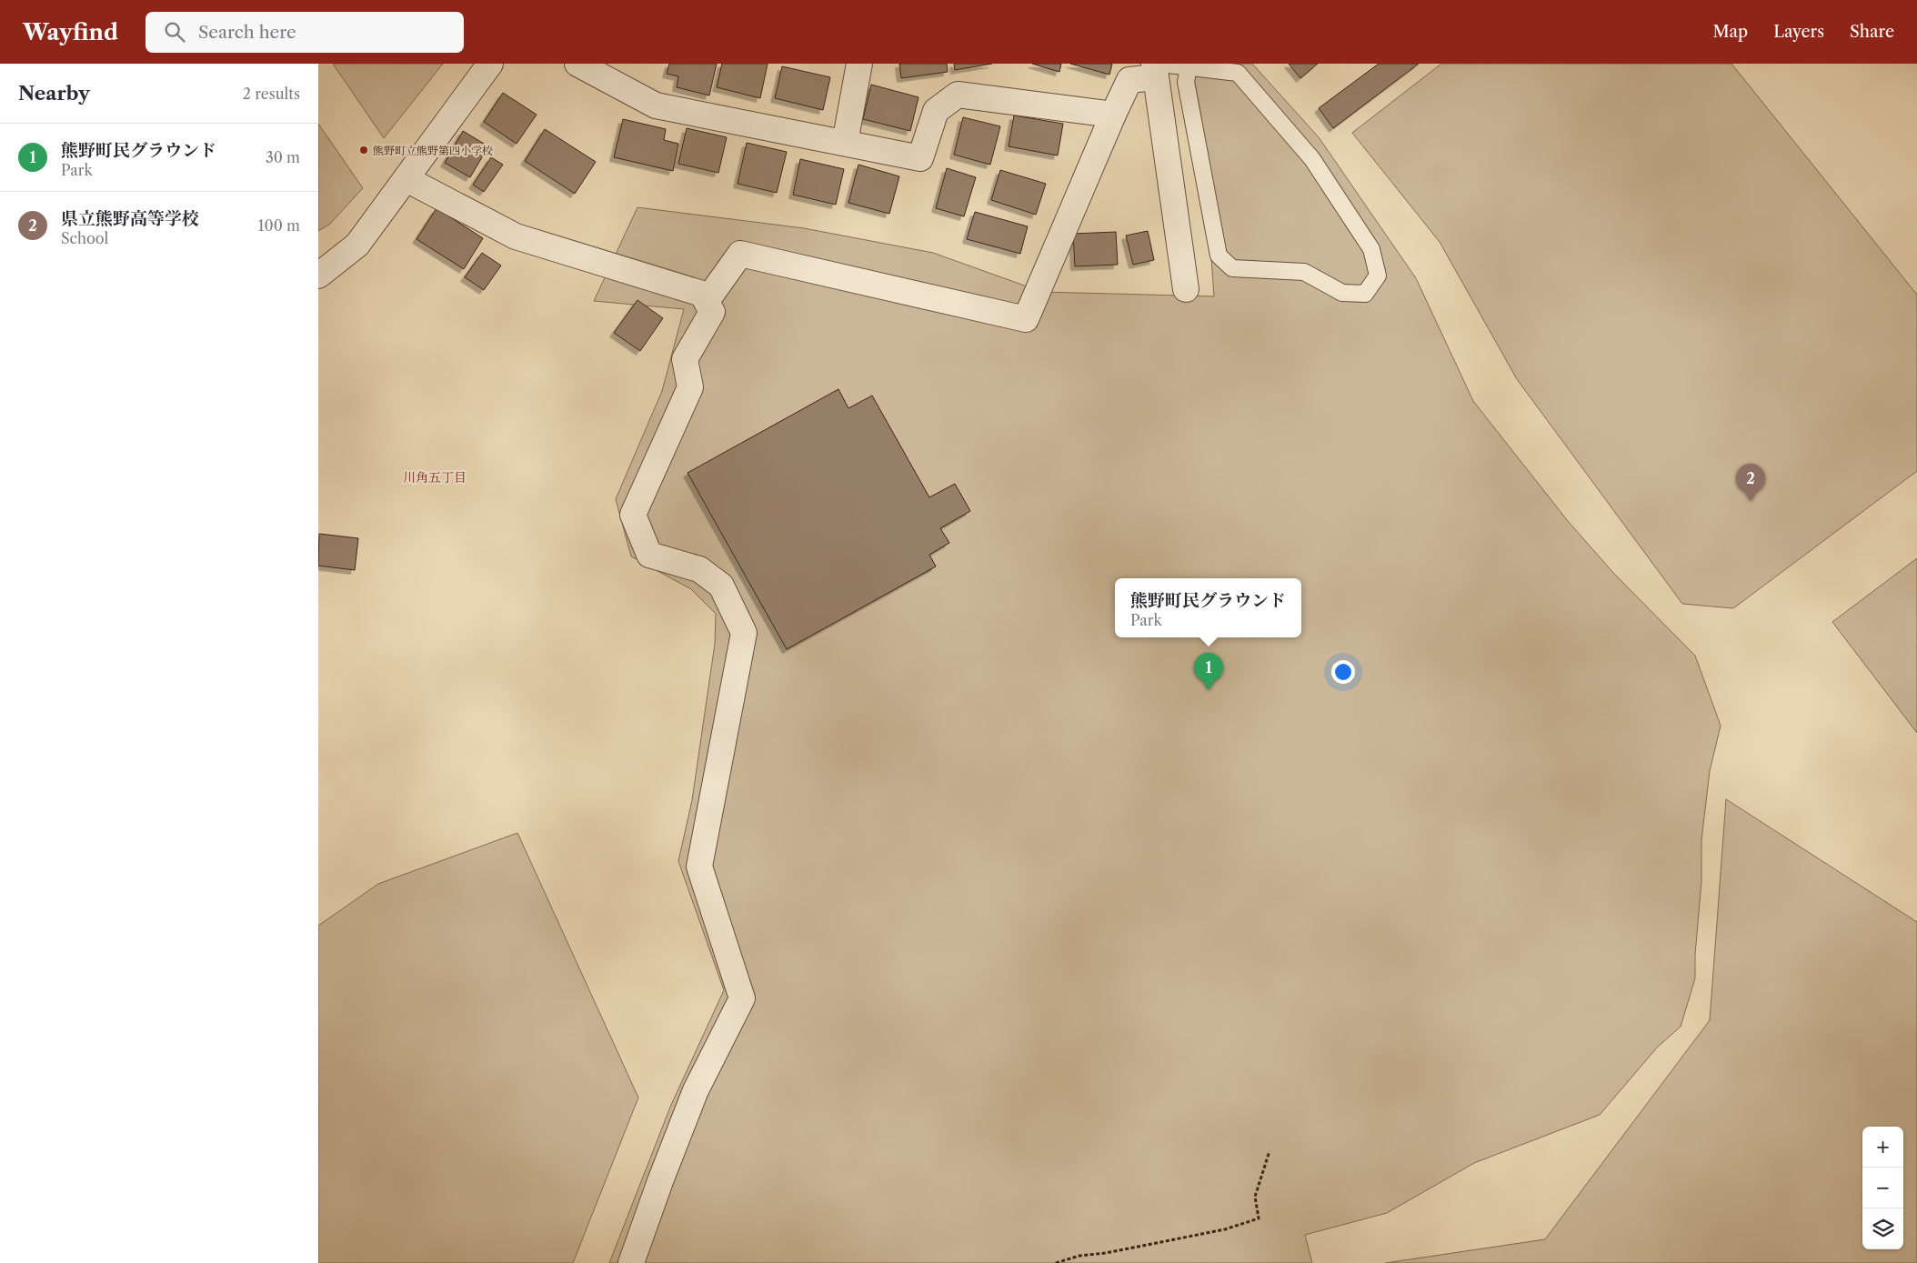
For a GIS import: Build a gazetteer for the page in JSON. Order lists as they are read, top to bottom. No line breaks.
{"districts":["川角五丁目"],"places":["熊野町立熊野第四小学校"],"page":{"header":"Wayfind","search":"Search here","nav":["Map","Layers","Share"],"heading":["Nearby","2 results"],"list":[{"mark":"1","name":"熊野町民グラウンド","note":"Park","value":"30 m"},{"mark":"2","name":"県立熊野高等学校","note":"School","value":"100 m"}],"pins":["2","1"],"popup":["熊野町民グラウンド","Park"],"map_buttons":["+","−"]}}
